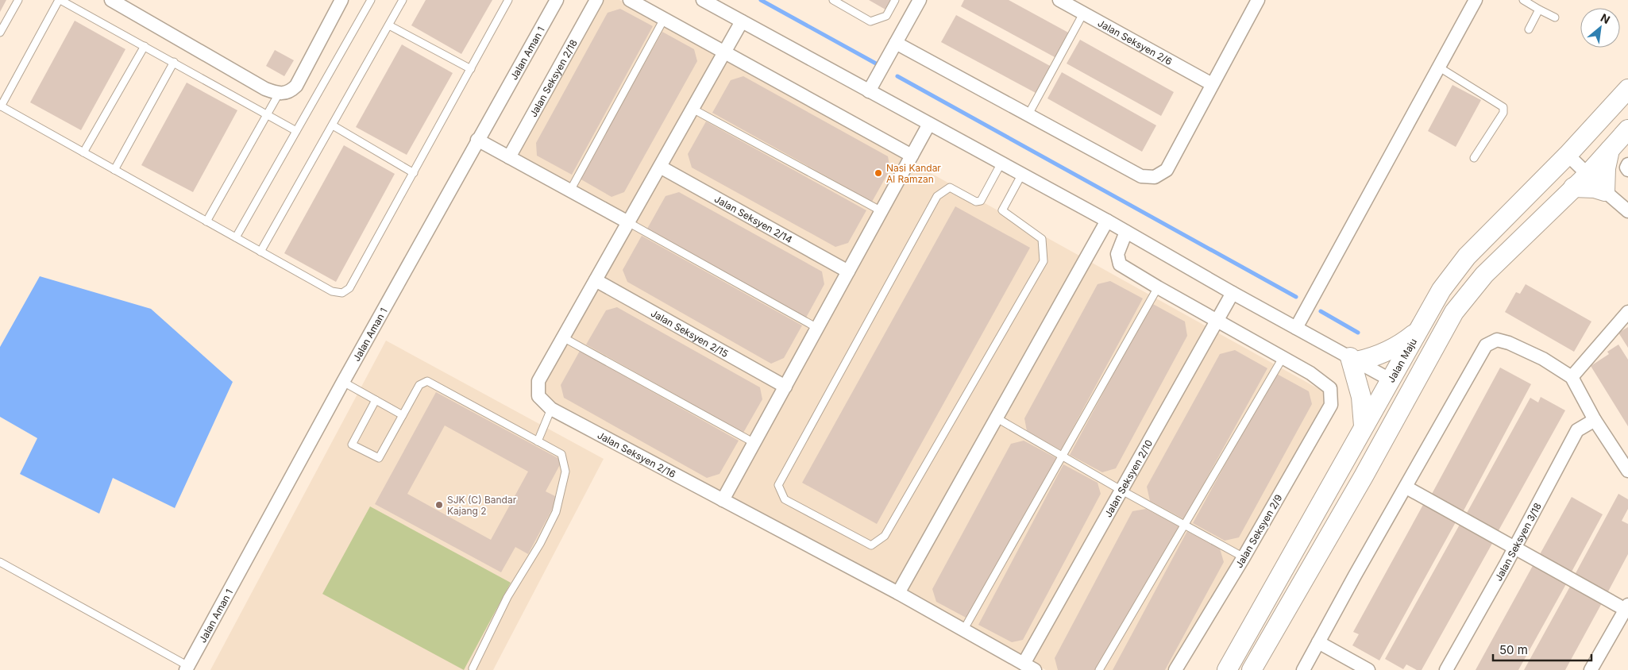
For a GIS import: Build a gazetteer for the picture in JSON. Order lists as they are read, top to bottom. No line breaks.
{"streets":{"street":["Jalan Seksyen 2/6","Jalan Aman 1","Jalan Seksyen 2/18","Jalan Seksyen 2/14","Jalan Seksyen 2/15","Jalan Maju","Jalan Seksyen 2/16","Jalan Seksyen 2/10","Jalan Seksyen 2/9","Jalan Seksyen 3/18"]},"crossings":[["Jalan Seksyen 2/16","Jalan Seksyen 2/10"]],"places":["Nasi Kandar Al Ramzan","SJK (C) Bandar Kajang 2"],"scale_bar":"50 m","north":"top right"}
